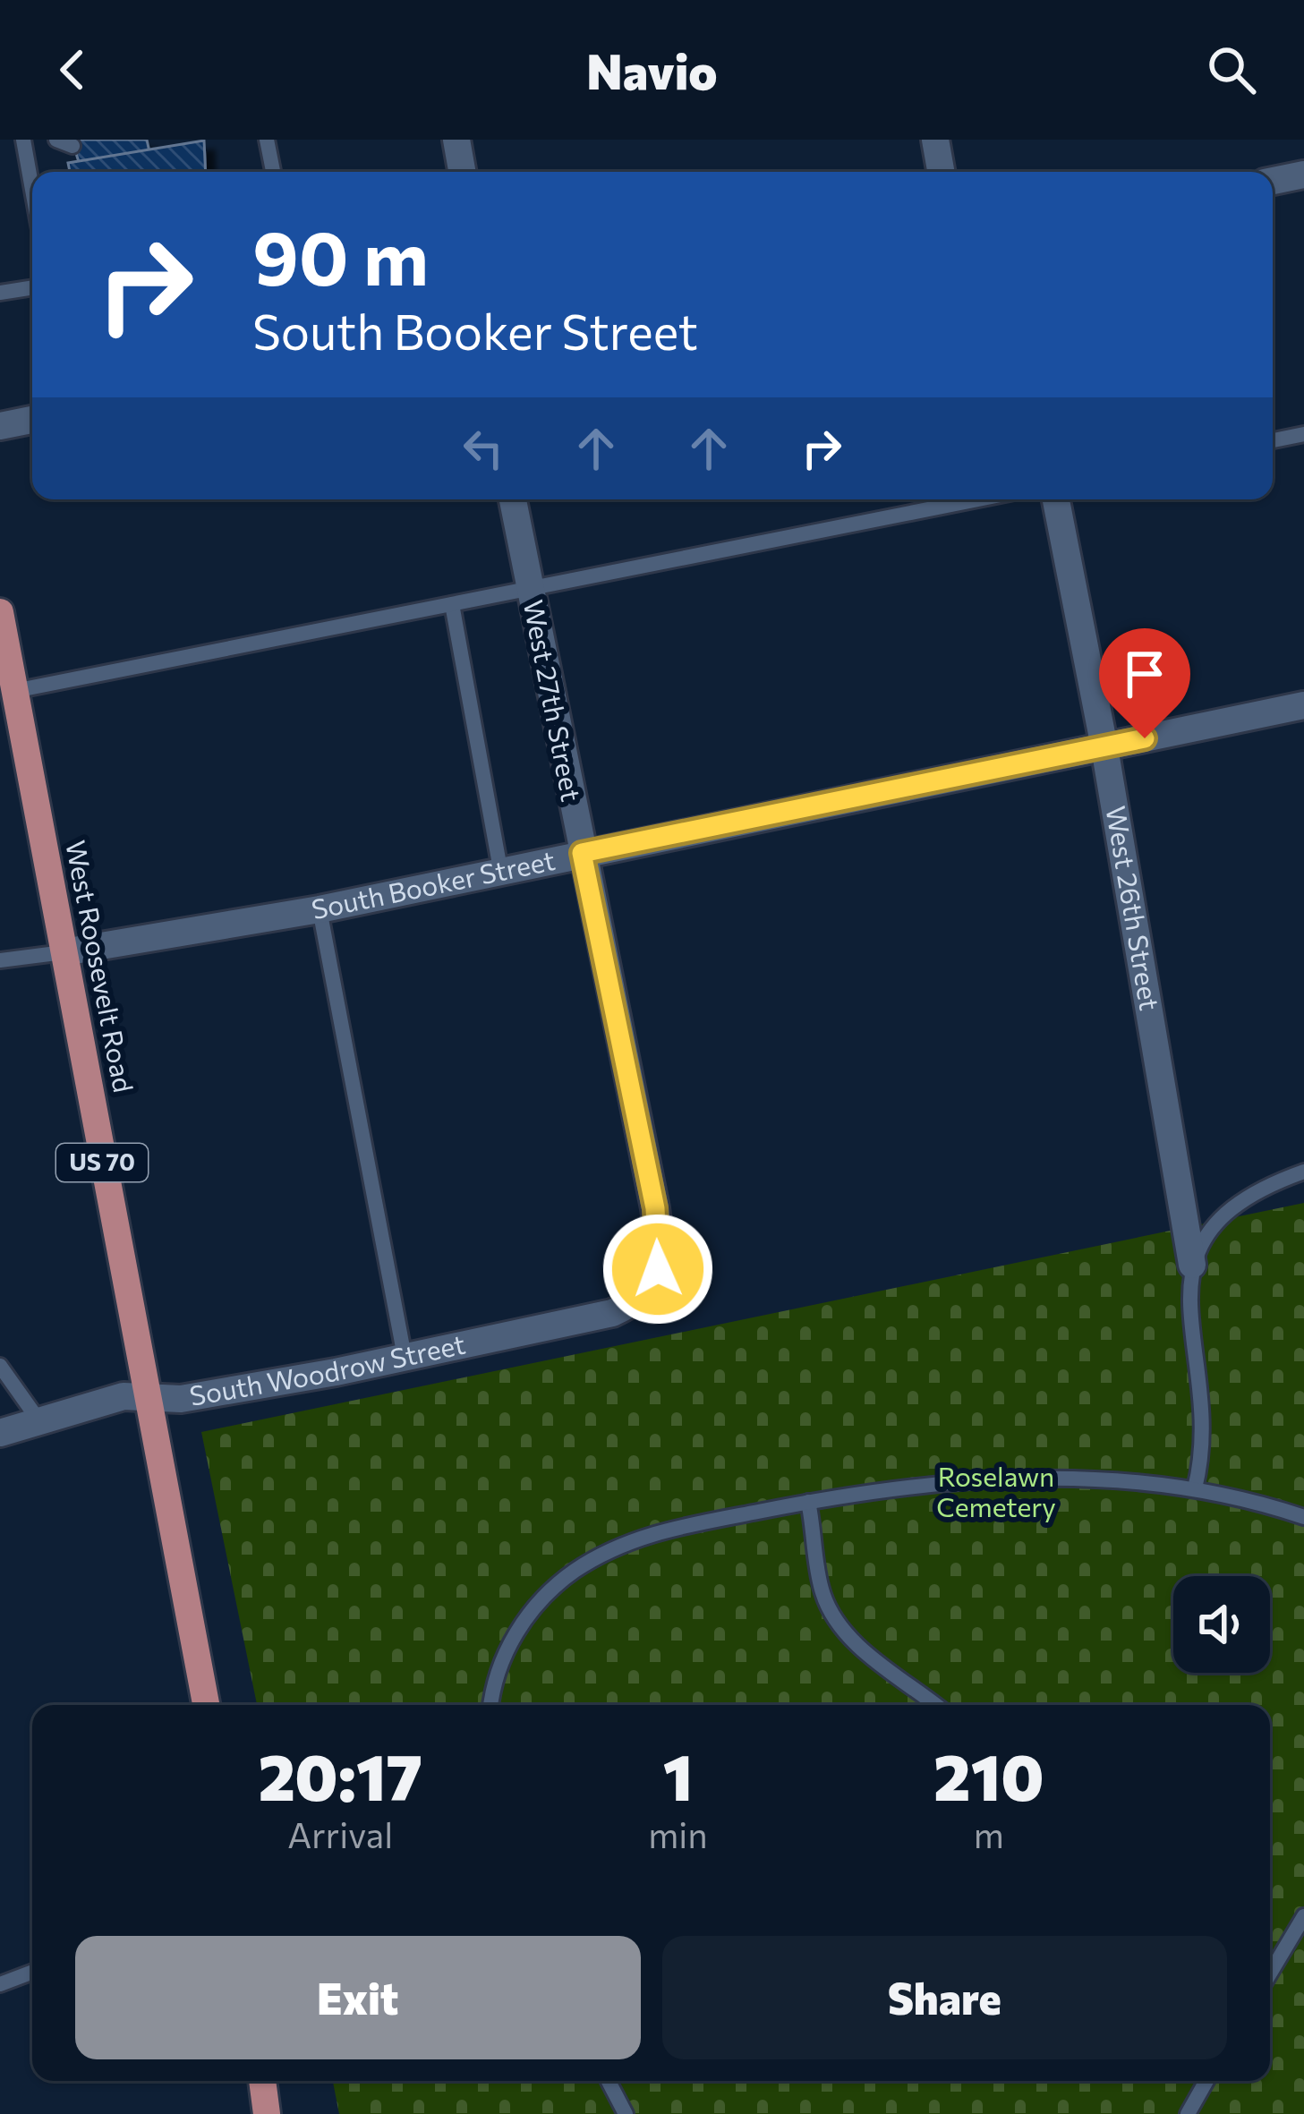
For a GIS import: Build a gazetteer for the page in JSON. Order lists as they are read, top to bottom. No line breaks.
{"streets":{"main road":["West Roosevelt Road","US 70"],"street":["West 27th Street","South Booker Street","West 26th Street","South Woodrow Street"]},"crossings":[["West 27th Street","South Booker Street"],["West 27th Street","South Woodrow Street"],["South Booker Street","West 26th Street"],["South Booker Street","West Roosevelt Road"],["West Roosevelt Road","South Woodrow Street"]],"parks":["Roselawn Cemetery"],"page":{"header":"Navio","turn":["90 m","South Booker Street"],"eta":["20:17","Arrival","1","min","210","m"],"buttons":["Exit","Share"]}}
